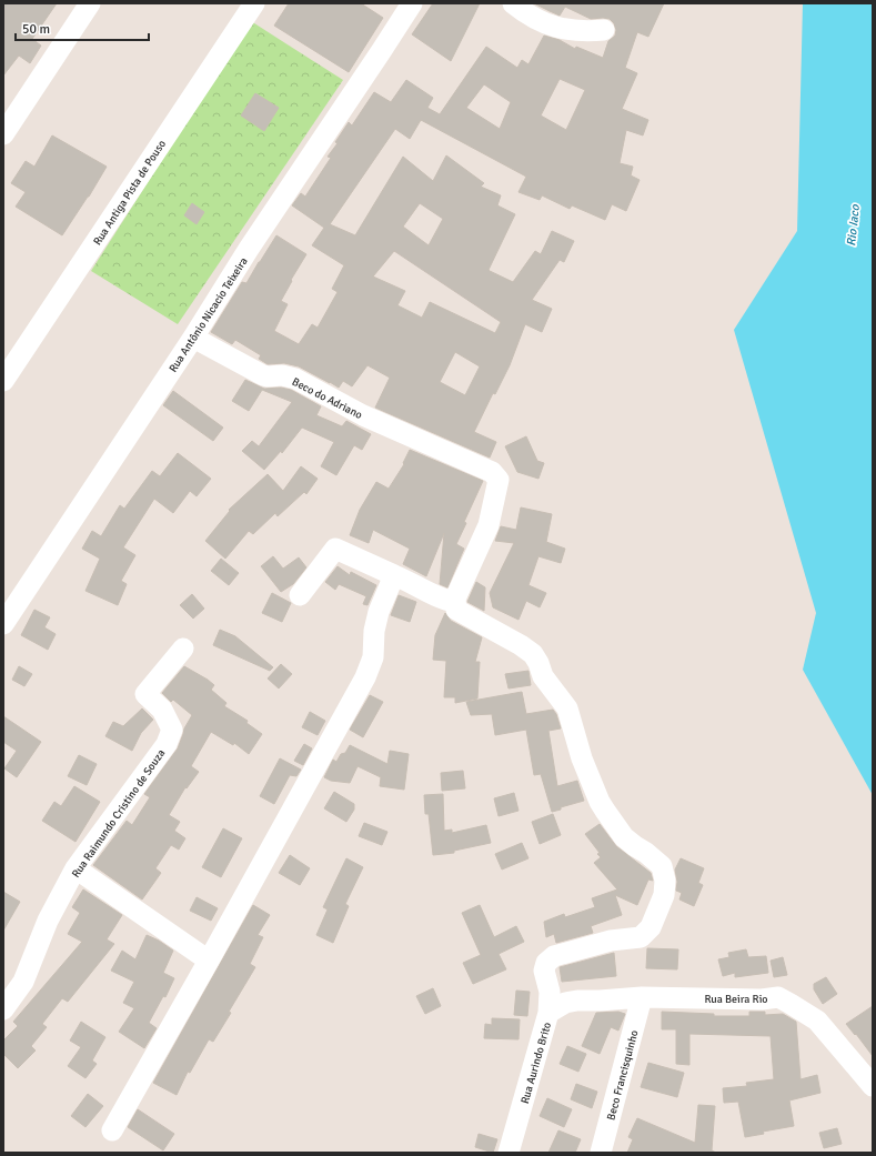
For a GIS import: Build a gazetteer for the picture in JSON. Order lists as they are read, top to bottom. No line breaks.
{"streets":{"street":["Rua Antiga Pista de Pouso","Rua Antônio Nicacio Teixeira","Beco do Adriano","Rua Raimundo Cristino de Souza","Rua Beira Rio","Rua Aurindo Brito","Beco Francisquinho"]},"crossings":[["Rua Antônio Nicacio Teixeira","Beco do Adriano"],["Rua Beira Rio","Rua Aurindo Brito"],["Rua Beira Rio","Beco Francisquinho"],["Rua Aurindo Brito","Beco Francisquinho"]],"water":["Rio Iaco"],"scale_bar":"50 m"}
